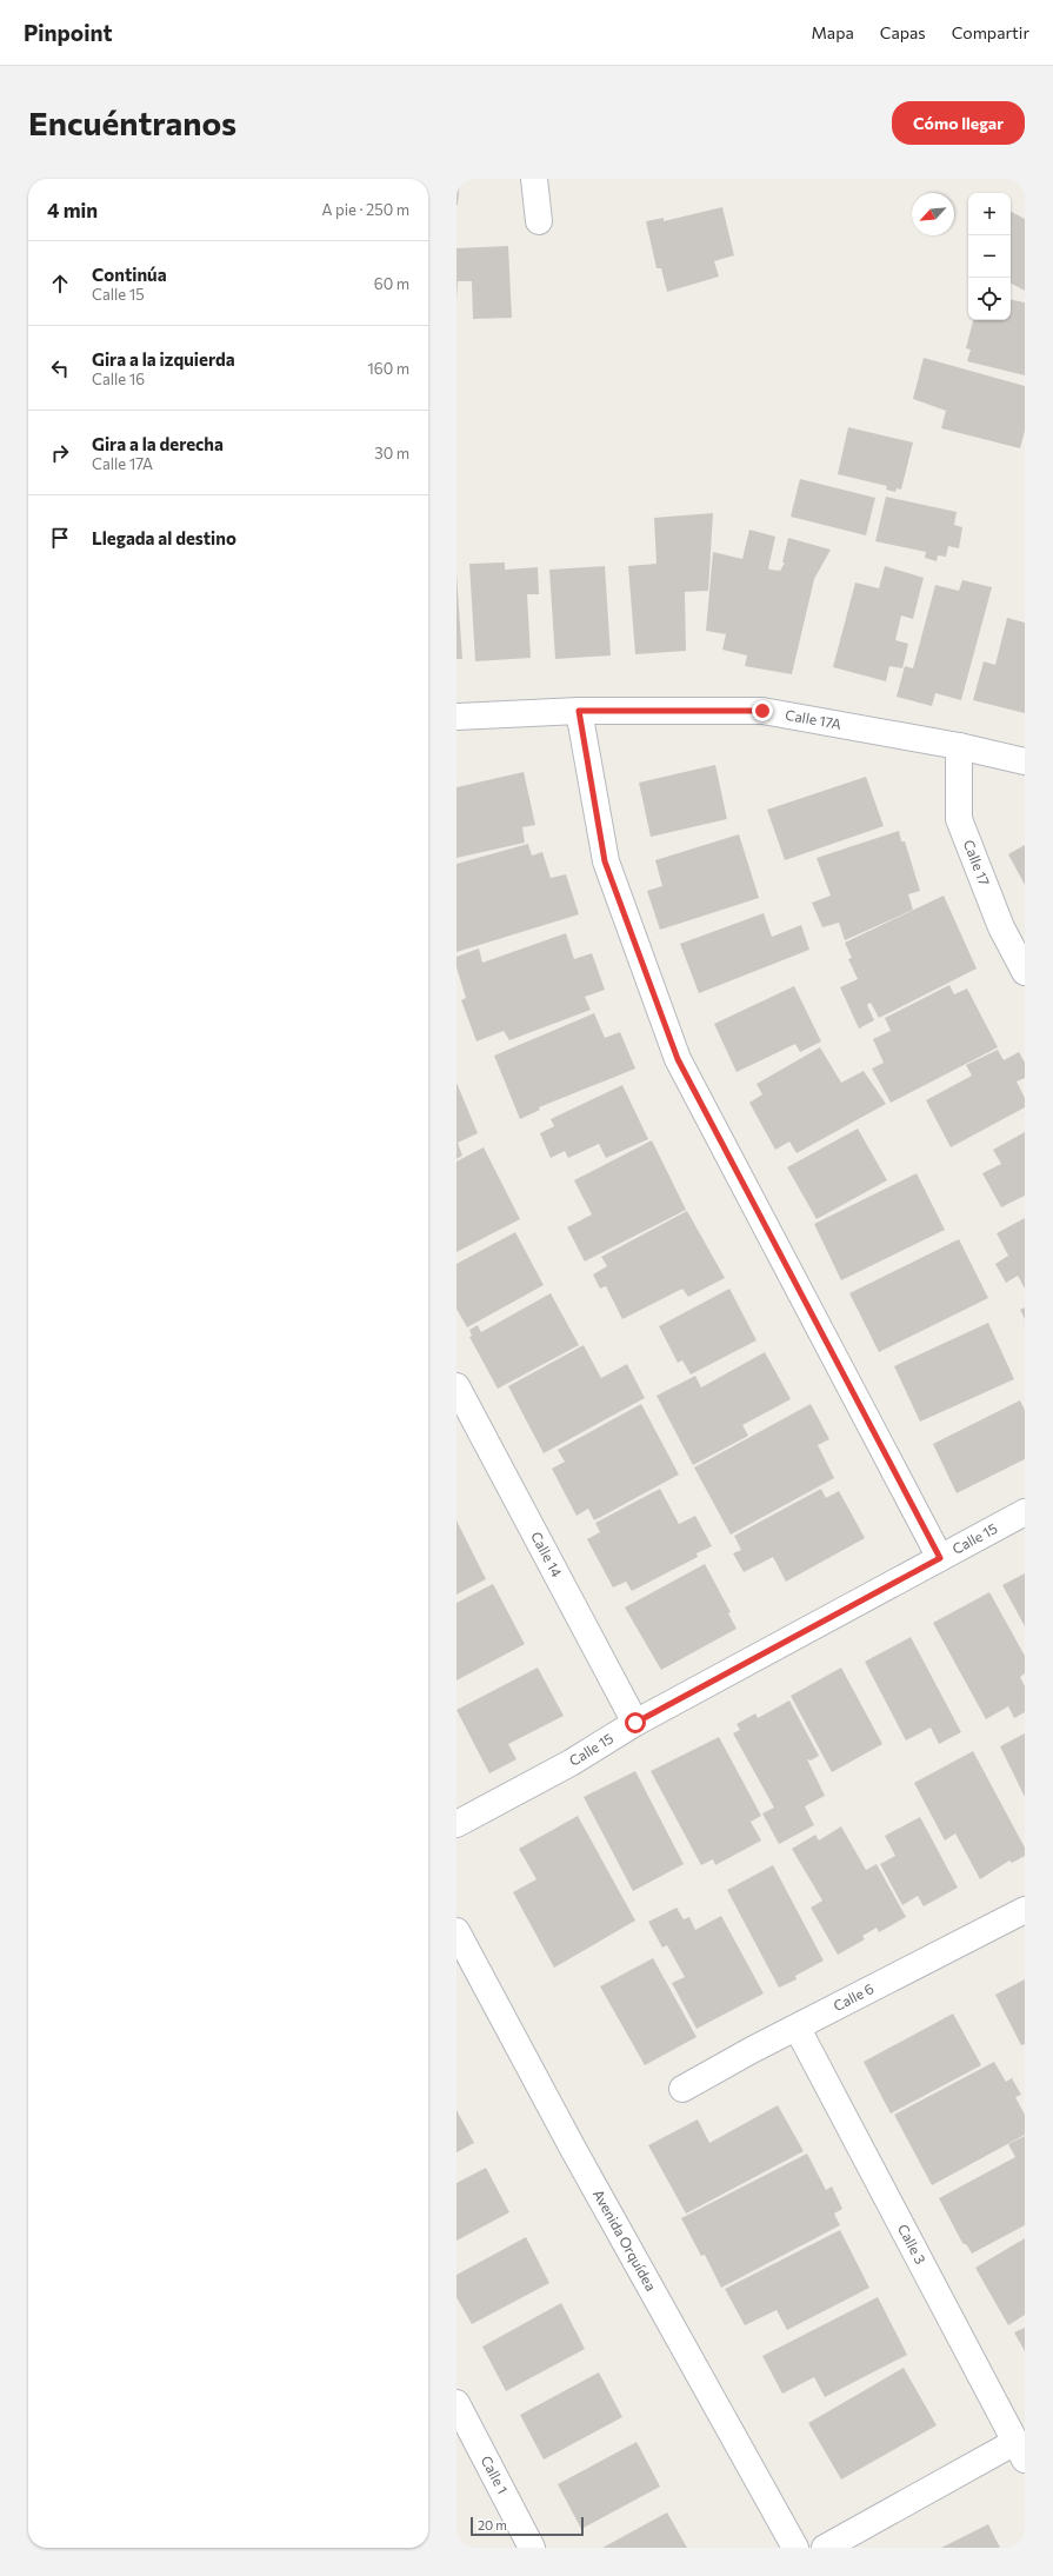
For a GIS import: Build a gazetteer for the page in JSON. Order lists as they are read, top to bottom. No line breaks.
{"streets":{"street":["Calle 17A","Calle 17","Calle 15","Calle 14","Calle 6","Avenida Orquídea","Calle 3","Calle 1"]},"crossings":[["Calle 17A","Calle 17"],["Calle 15","Calle 14"],["Calle 6","Calle 3"]],"scale_bar":"20 m","north":"bottom left","page":{"header":"Pinpoint","nav":["Mapa","Capas","Compartir"],"buttons":"Cómo llegar","title":"Encuéntranos","heading":["4 min","A pie · 250 m"],"map_buttons":["+","−"],"list":[["Continúa","Calle 15","60 m"],["Gira a la izquierda","Calle 16","160 m"],["Gira a la derecha","Calle 17A","30 m"],"Llegada al destino"],"scale":"20 m"}}
